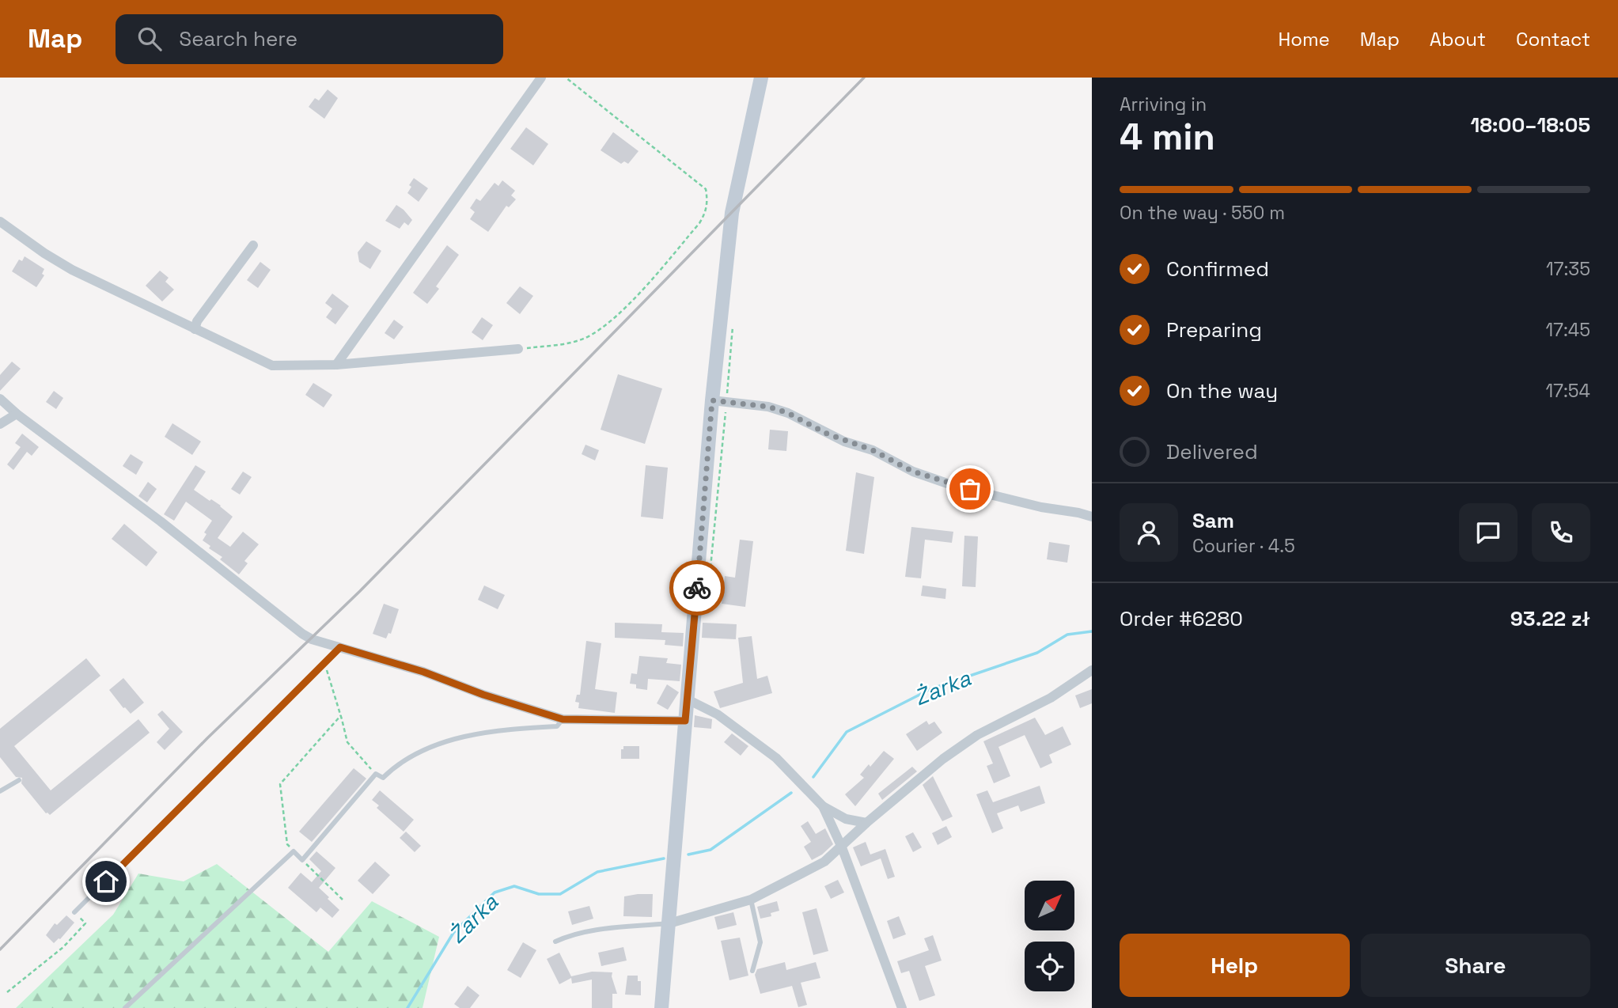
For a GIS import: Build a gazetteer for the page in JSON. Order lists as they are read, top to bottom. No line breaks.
{"water":["Żarka"],"north":"top right","page":{"header":"Map","search":"Search here","nav":["Home","Map","About","Contact"],"heading":["4 min","Arriving in","18:00–18:05"],"panel":["Sam","Courier · 4.5","Order #6280","93.22 zł"],"bar":"On the way · 550 m","list":[["Confirmed","17:35"],["Preparing","17:45"],["On the way","17:54"],"Delivered"],"buttons":["Help","Share"]}}
